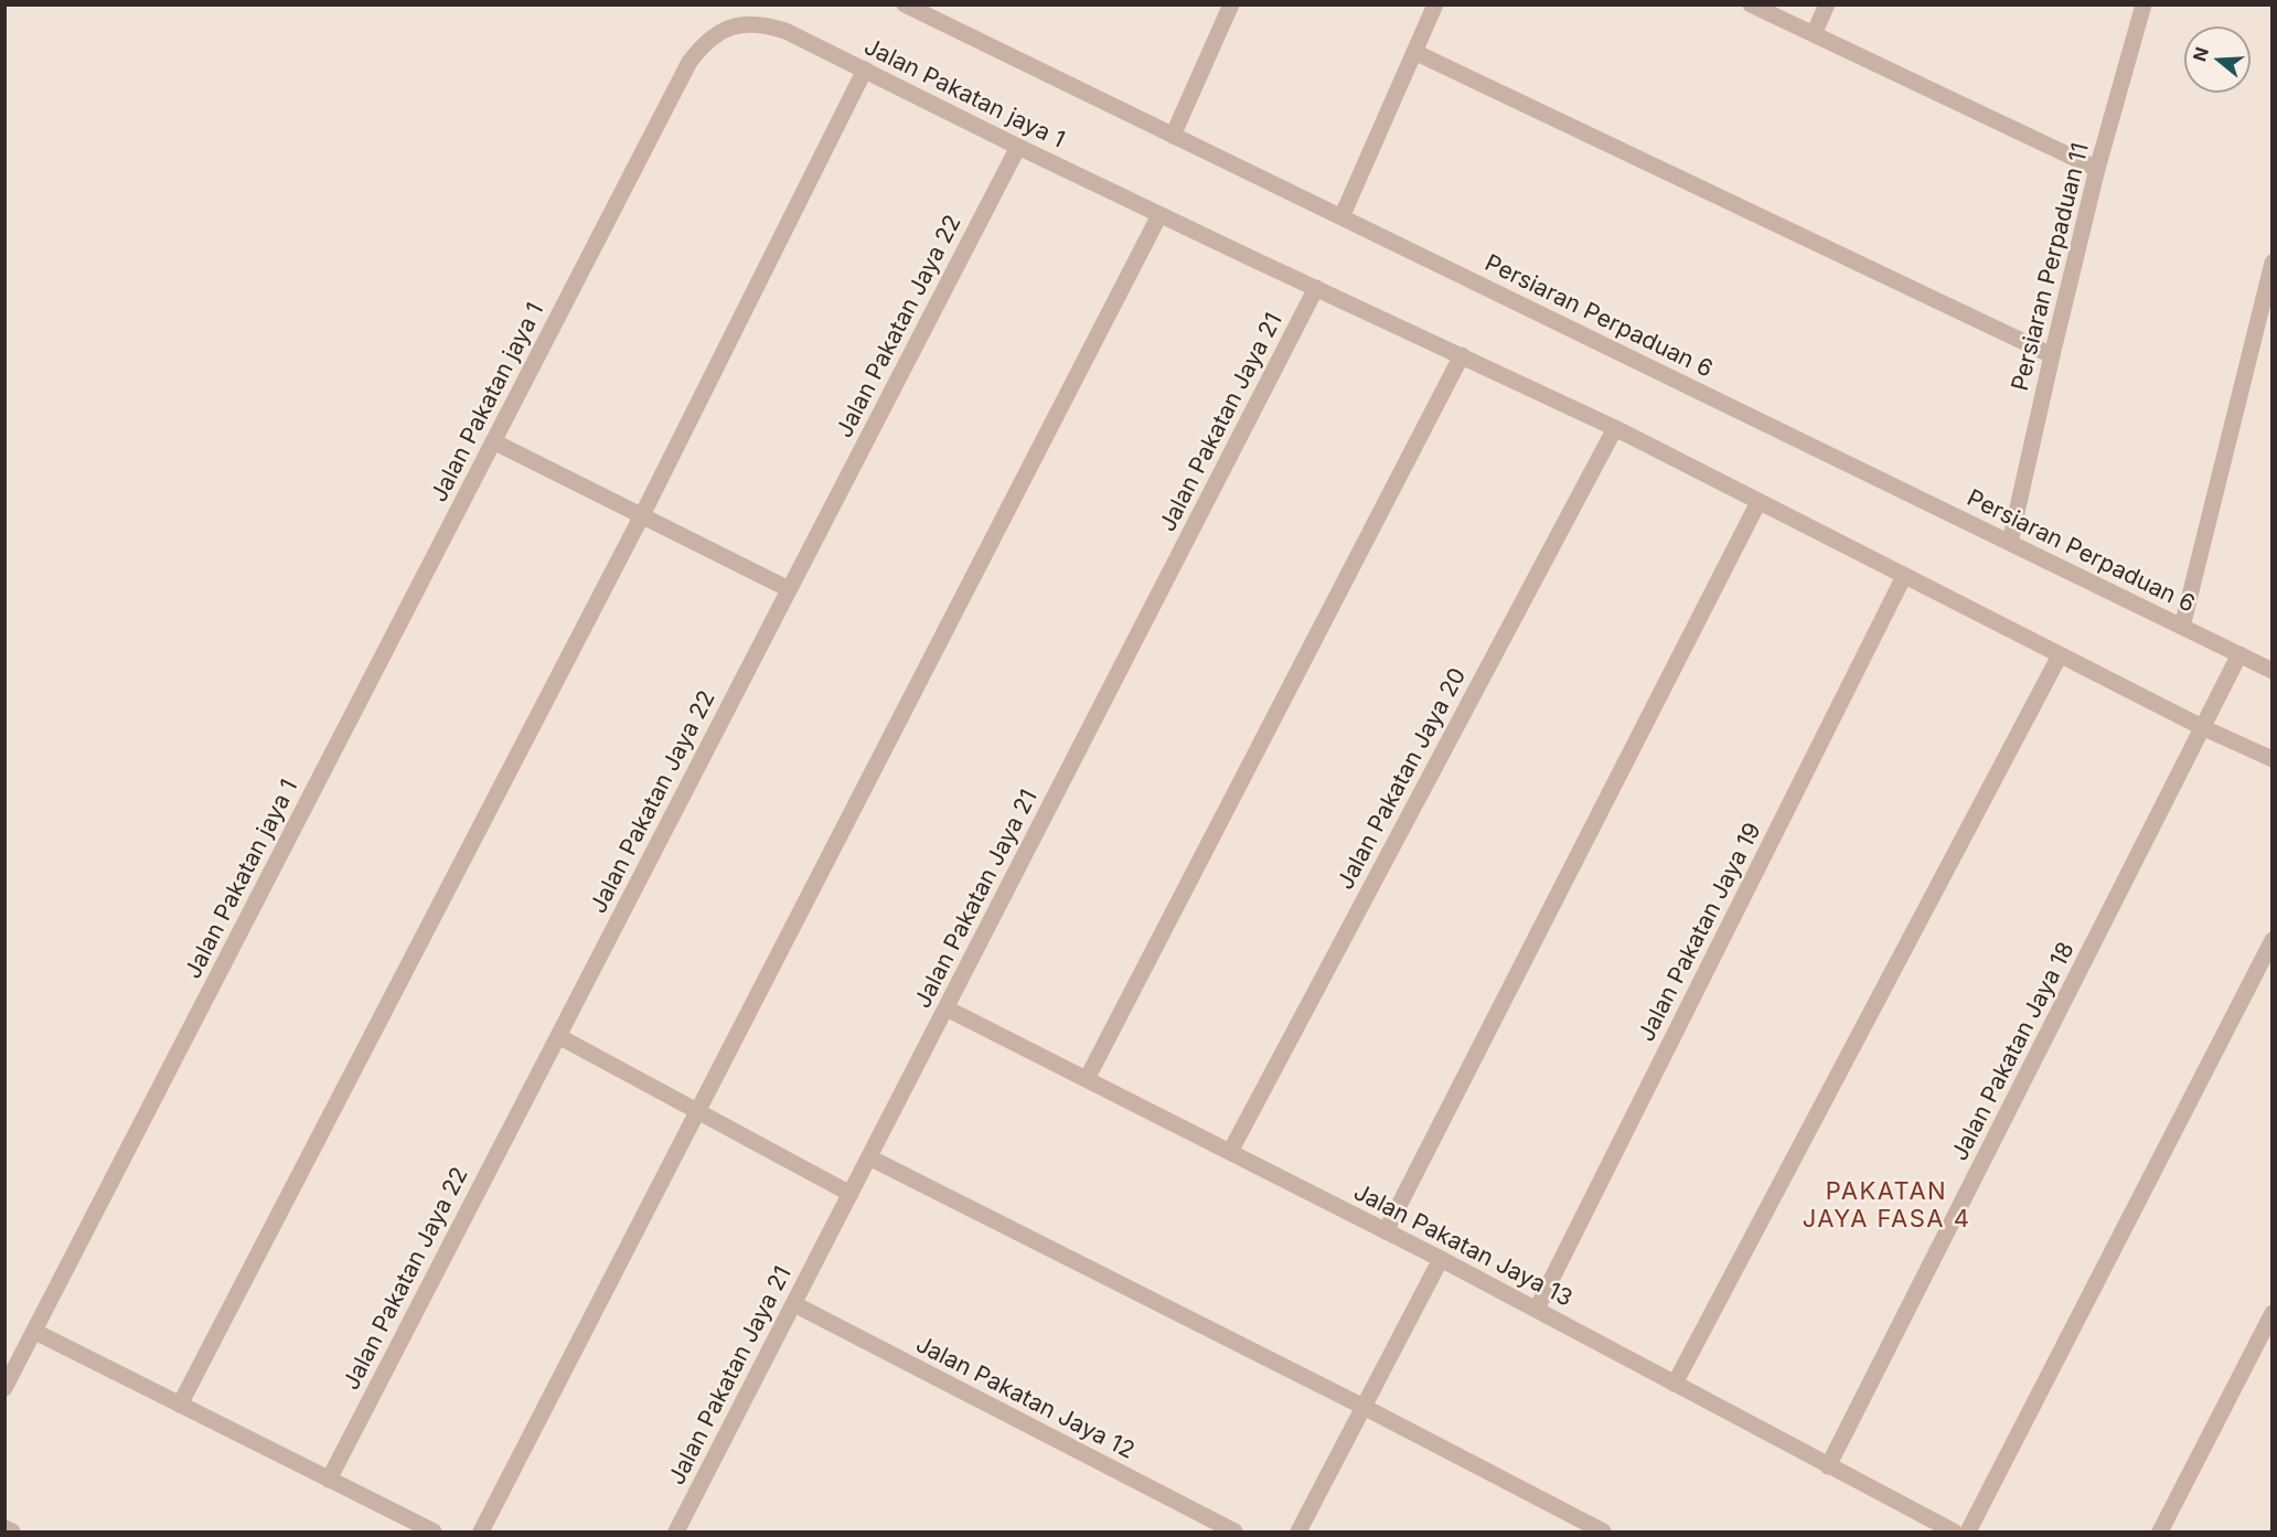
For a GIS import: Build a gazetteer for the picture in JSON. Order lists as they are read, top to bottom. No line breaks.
{"streets":{"street":["Jalan Pakatan jaya 1","Persiaran Perpaduan 11","Persiaran Perpaduan 6","Jalan Pakatan Jaya 22","Jalan Pakatan Jaya 21","Jalan Pakatan Jaya 20","Jalan Pakatan Jaya 19","Jalan Pakatan Jaya 18","Jalan Pakatan Jaya 13","Jalan Pakatan Jaya 12"]},"crossings":[["Jalan Pakatan jaya 1","Jalan Pakatan Jaya 22"],["Jalan Pakatan jaya 1","Jalan Pakatan Jaya 21"],["Jalan Pakatan jaya 1","Jalan Pakatan Jaya 20"],["Jalan Pakatan jaya 1","Jalan Pakatan Jaya 19"],["Jalan Pakatan jaya 1","Jalan Pakatan Jaya 18"],["Persiaran Perpaduan 11","Persiaran Perpaduan 6"],["Persiaran Perpaduan 6","Jalan Pakatan Jaya 18"],["Jalan Pakatan Jaya 21","Jalan Pakatan Jaya 13"],["Jalan Pakatan Jaya 21","Jalan Pakatan Jaya 12"],["Jalan Pakatan Jaya 20","Jalan Pakatan Jaya 13"],["Jalan Pakatan Jaya 19","Jalan Pakatan Jaya 13"],["Jalan Pakatan Jaya 18","Jalan Pakatan Jaya 13"]],"districts":["PAKATAN JAYA FASA 4"],"north":"left"}
